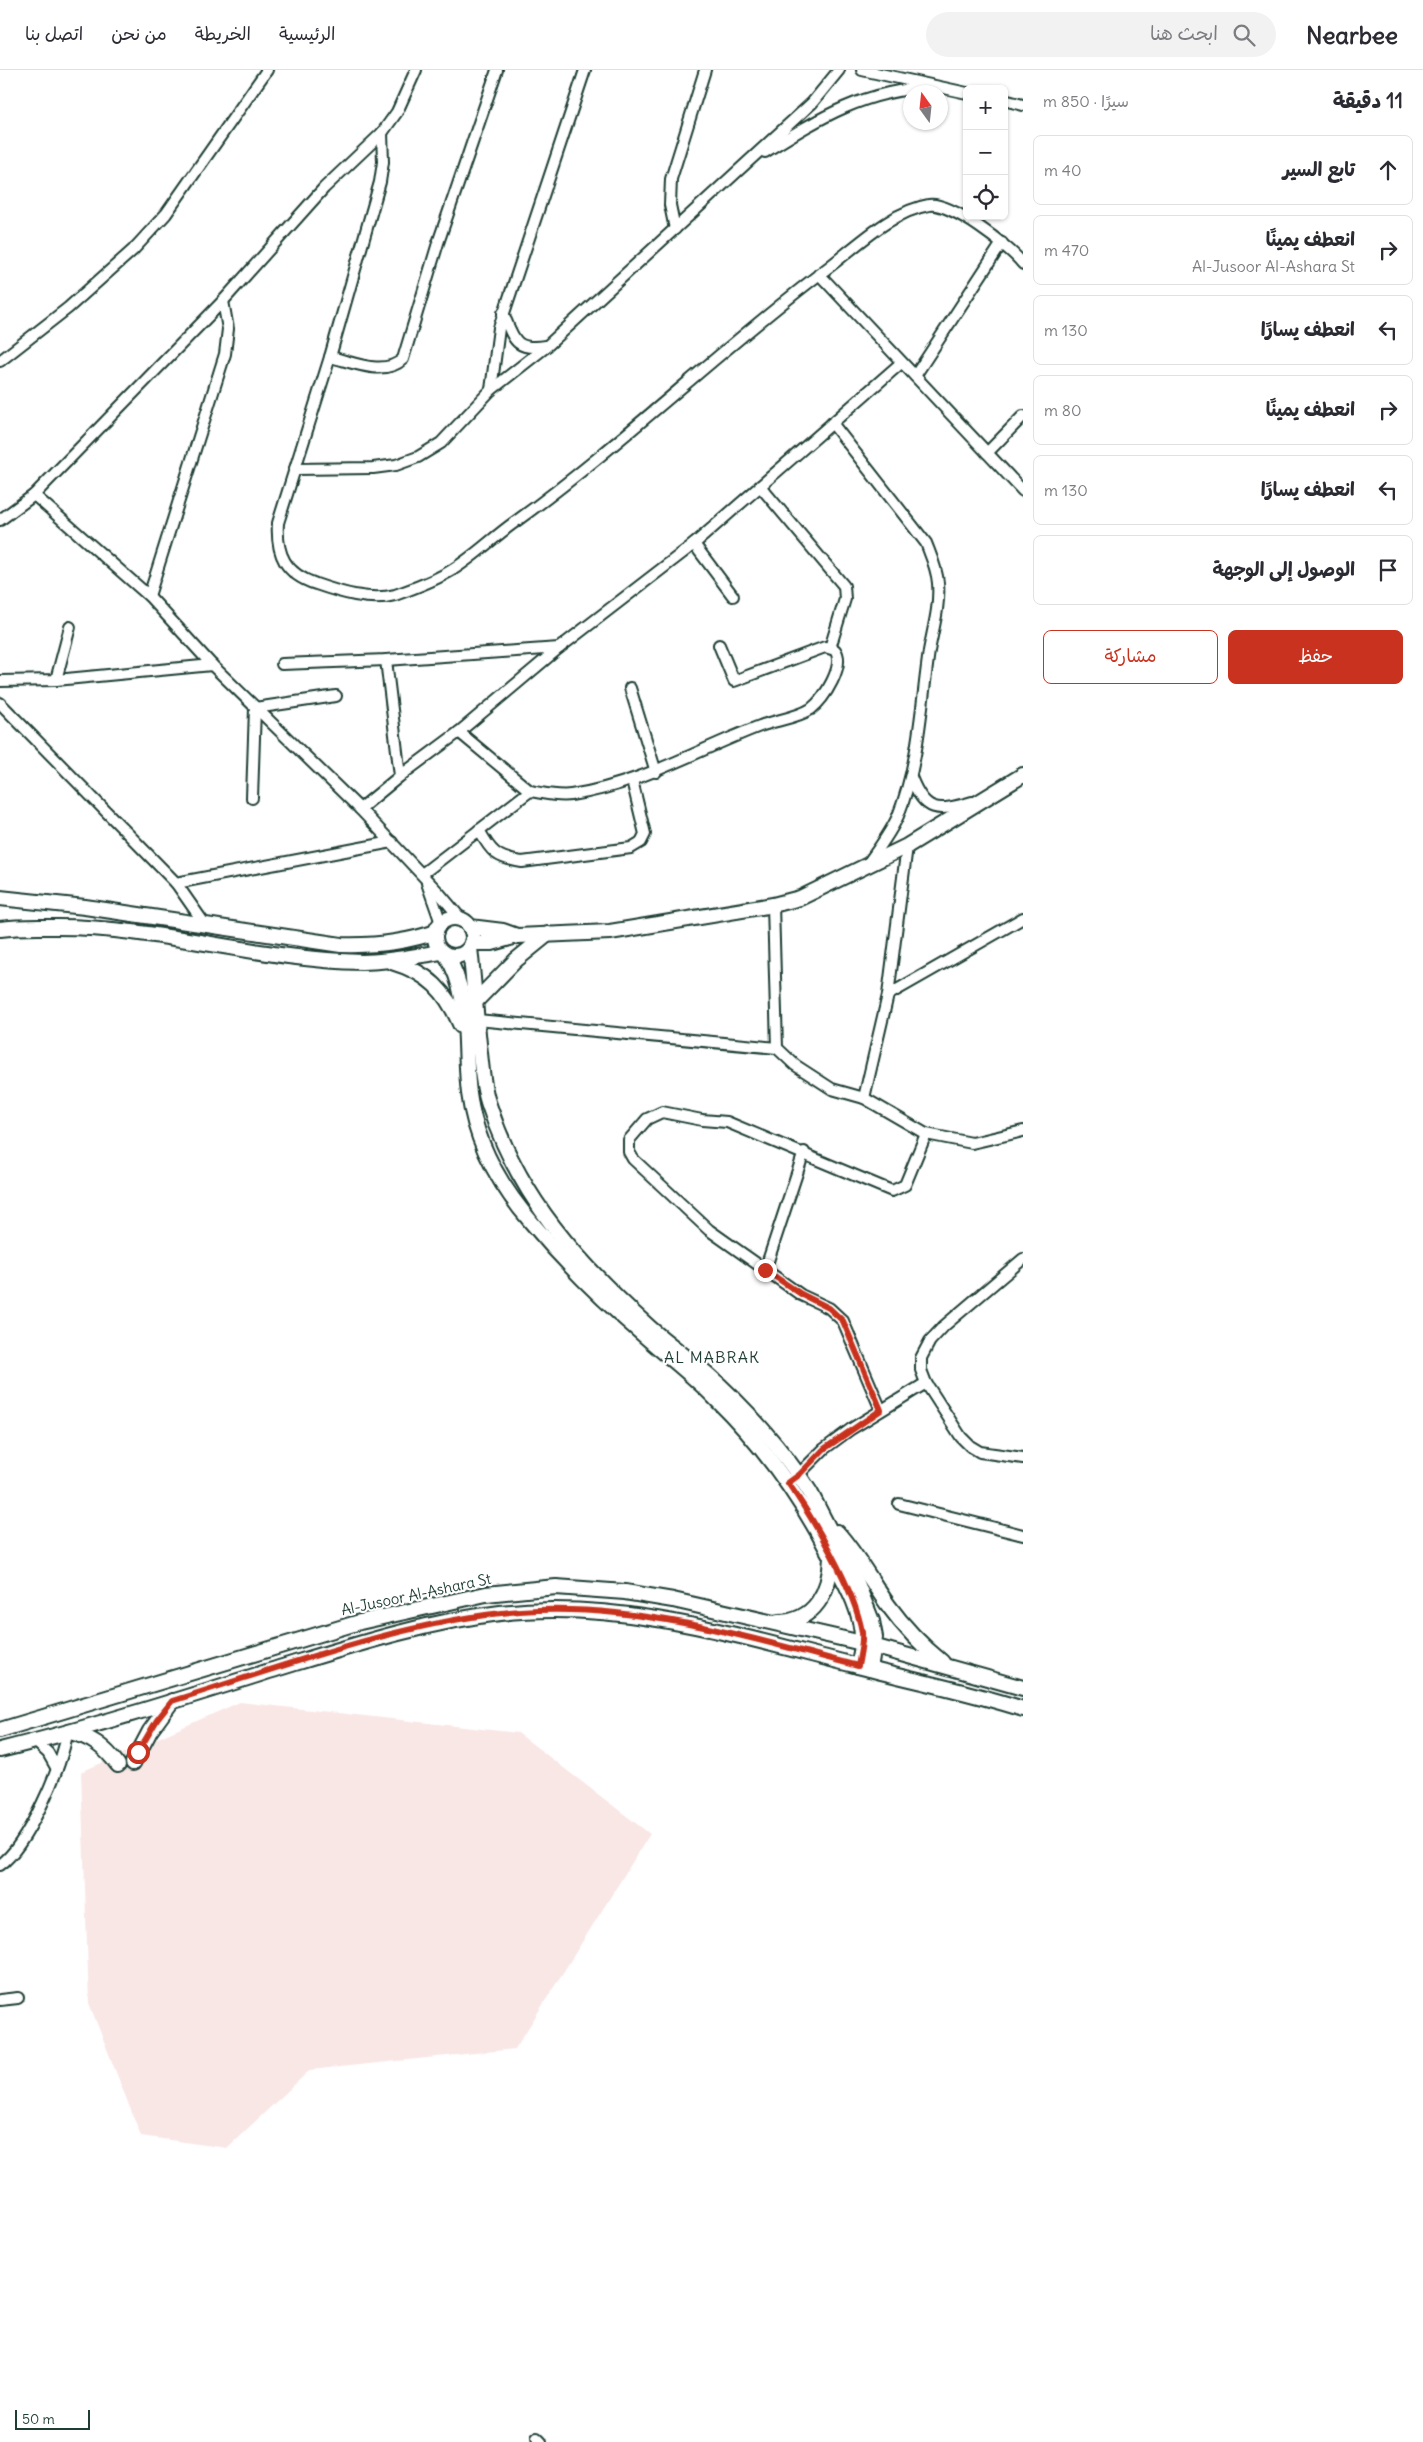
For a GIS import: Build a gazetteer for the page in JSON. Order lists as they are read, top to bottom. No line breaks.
{"streets":{"street":["Al-Jusoor Al-Ashara St"]},"districts":["AL MABRAK"],"scale_bar":"50 m","north":"top","page":{"header":"Nearbee","search":"ابحث هنا","nav":["الرئيسية","الخريطة","من نحن","اتصل بنا"],"heading":["11 دقيقة","سيرًا · 850 m"],"map_buttons":["+","−"],"list":[["تابع السير","40 m"],["انعطف يمينًا","Al-Jusoor Al-Ashara St","470 m"],["انعطف يسارًا","130 m"],["انعطف يمينًا","80 m"],["انعطف يسارًا","130 m"],"الوصول إلى الوجهة"],"buttons":["حفظ","مشاركة"],"scale":"50 m"}}
